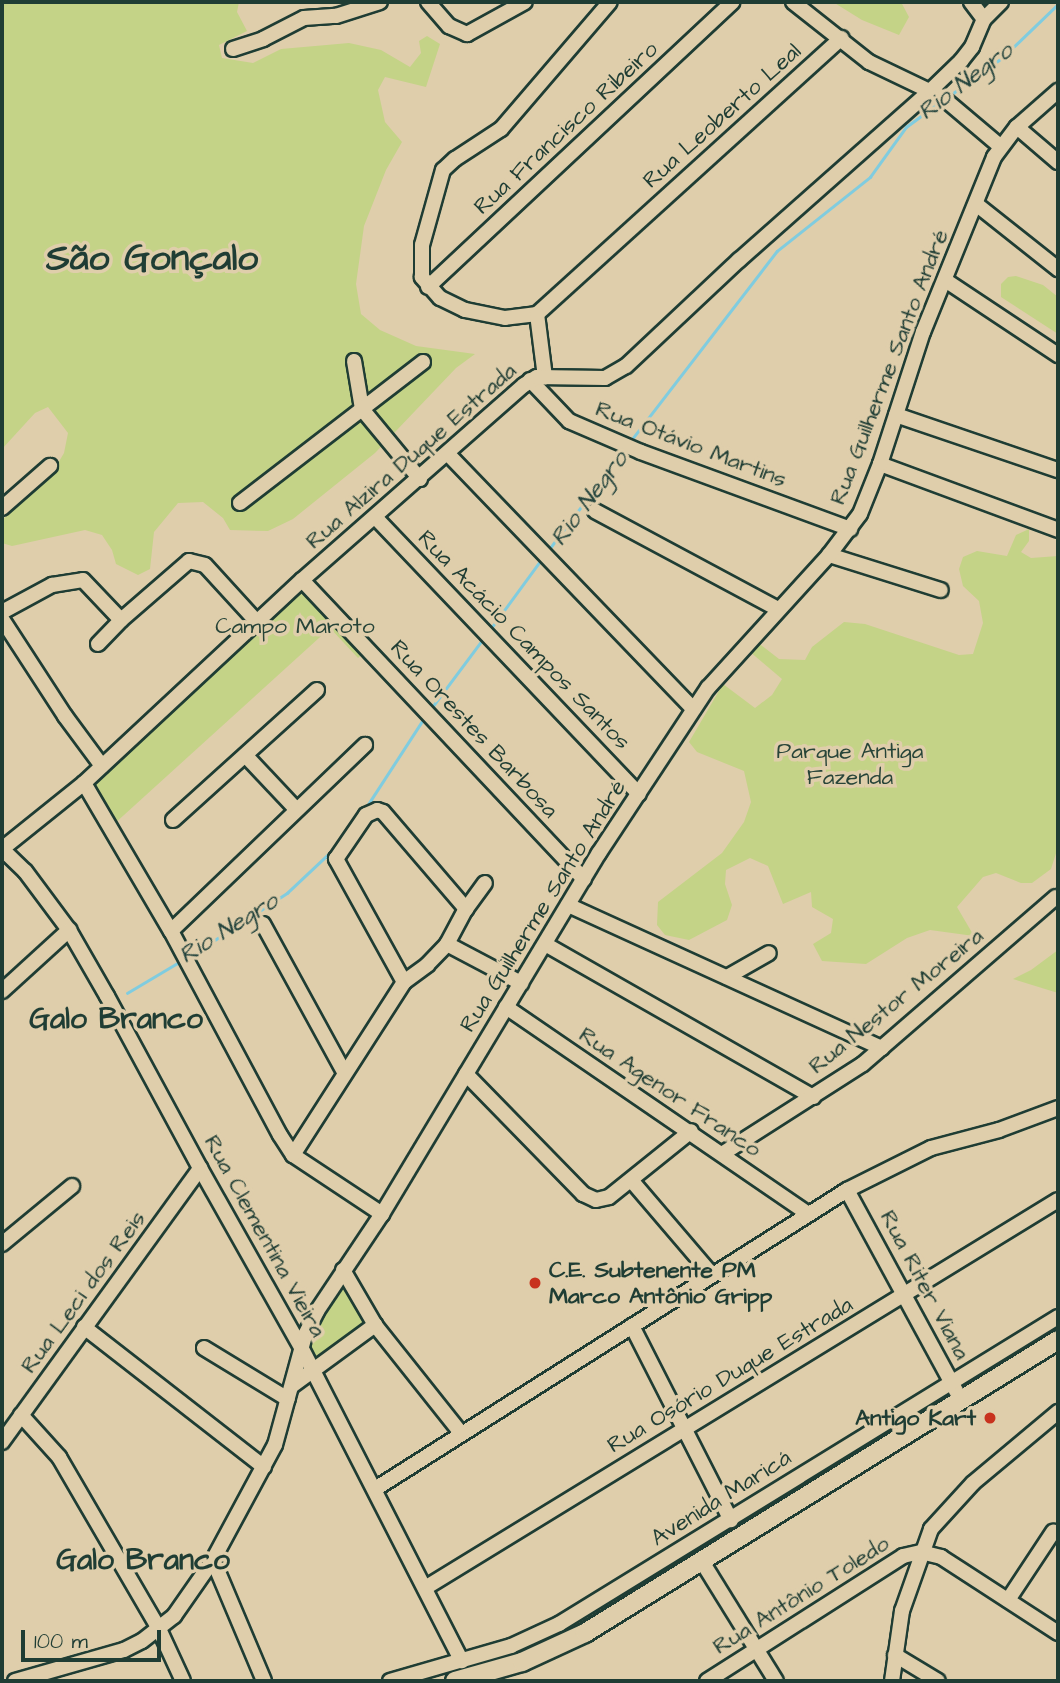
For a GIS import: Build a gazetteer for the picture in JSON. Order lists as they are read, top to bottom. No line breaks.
{"streets":{"street":["Rua Leoberto Leal","Rua Francisco Ribeiro","Rua Guilherme Santo André","Rua Otávio Martins","Rua Alzira Duque Estrada","Rua Acácio Campos Santos","Rua Orestes Barbosa","Rua Nestor Moreira","Rua Agenor Franco","Rua Clementina Vieira","Rua Riter Viana","Rua Leci dos Reis","Rua Osório Duque Estrada","Avenida Maricá","Rua Antônio Toledo"]},"crossings":[["Rua Guilherme Santo André","Rua Otávio Martins"],["Rua Guilherme Santo André","Rua Acácio Campos Santos"],["Rua Guilherme Santo André","Rua Orestes Barbosa"],["Rua Guilherme Santo André","Rua Agenor Franco"],["Rua Guilherme Santo André","Rua Clementina Vieira"],["Rua Otávio Martins","Rua Alzira Duque Estrada"],["Rua Alzira Duque Estrada","Rua Acácio Campos Santos"],["Rua Alzira Duque Estrada","Rua Orestes Barbosa"],["Rua Alzira Duque Estrada","Rua Clementina Vieira"],["Rua Nestor Moreira","Rua Agenor Franco"],["Rua Clementina Vieira","Rua Leci dos Reis"],["Rua Clementina Vieira","Rua Osório Duque Estrada"],["Rua Clementina Vieira","Avenida Maricá"],["Rua Riter Viana","Rua Osório Duque Estrada"],["Rua Riter Viana","Avenida Maricá"]],"districts":["São Gonçalo","Galo Branco","Galo Branco"],"water":["Rio Negro"],"parks":["Campo Maroto","Parque Antiga Fazenda"],"places":["C.E. Subtenente PM Marco Antônio Gripp","Antigo Kart"],"scale_bar":"100 m"}
